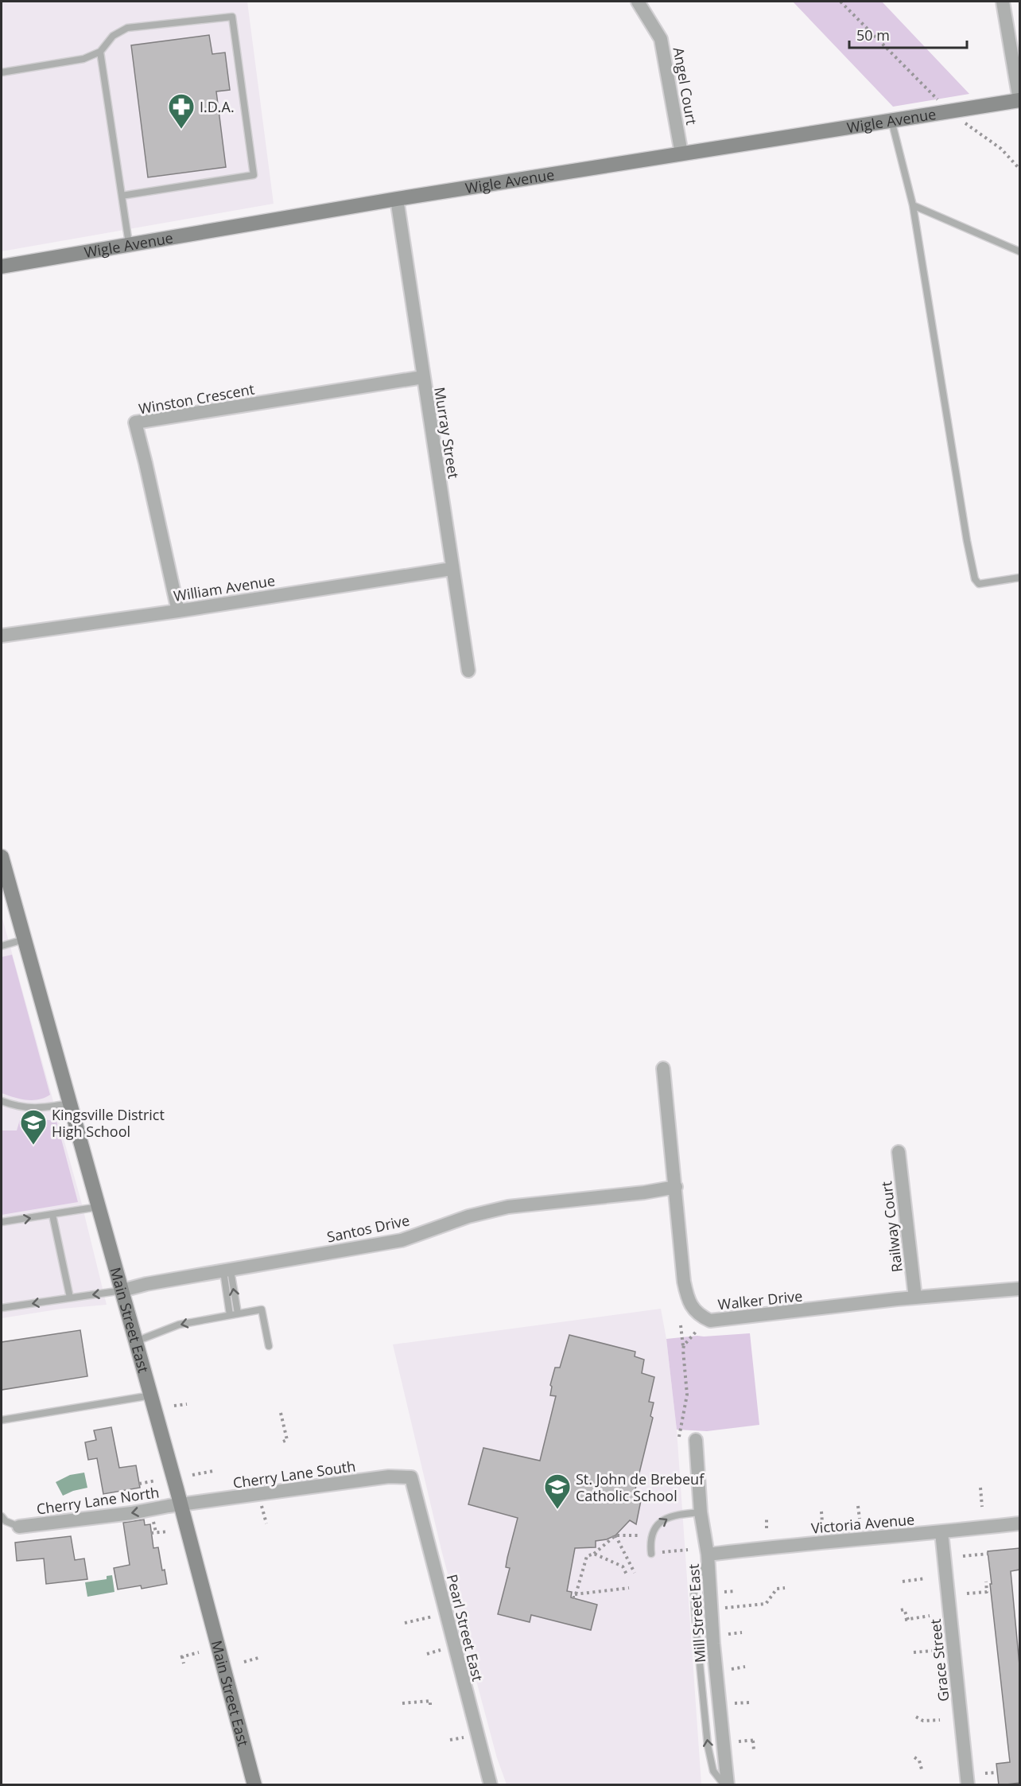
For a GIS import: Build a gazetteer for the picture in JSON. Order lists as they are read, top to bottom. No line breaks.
{"streets":{"street":["Angel Court","Wigle Avenue","Winston Crescent","Murray Street","William Avenue","Railway Court","Santos Drive","Walker Drive","Main Street East","Cherry Lane South","Cherry Lane North","Victoria Avenue","Mill Street East","Pearl Street East","Grace Street"]},"crossings":[["Angel Court","Wigle Avenue"],["Wigle Avenue","Murray Street"],["Winston Crescent","Murray Street"],["Winston Crescent","William Avenue"],["Murray Street","William Avenue"],["Railway Court","Walker Drive"],["Santos Drive","Walker Drive"],["Santos Drive","Main Street East"],["Main Street East","Cherry Lane South"],["Main Street East","Cherry Lane North"],["Cherry Lane South","Cherry Lane North"],["Cherry Lane South","Pearl Street East"],["Victoria Avenue","Mill Street East"],["Victoria Avenue","Grace Street"]],"one_way":["Cherry Lane North"],"places":{"pharmacy":["I.D.A."],"school or university":["Kingsville District High School","St. John de Brebeuf Catholic School"]},"scale_bar":"50 m"}
